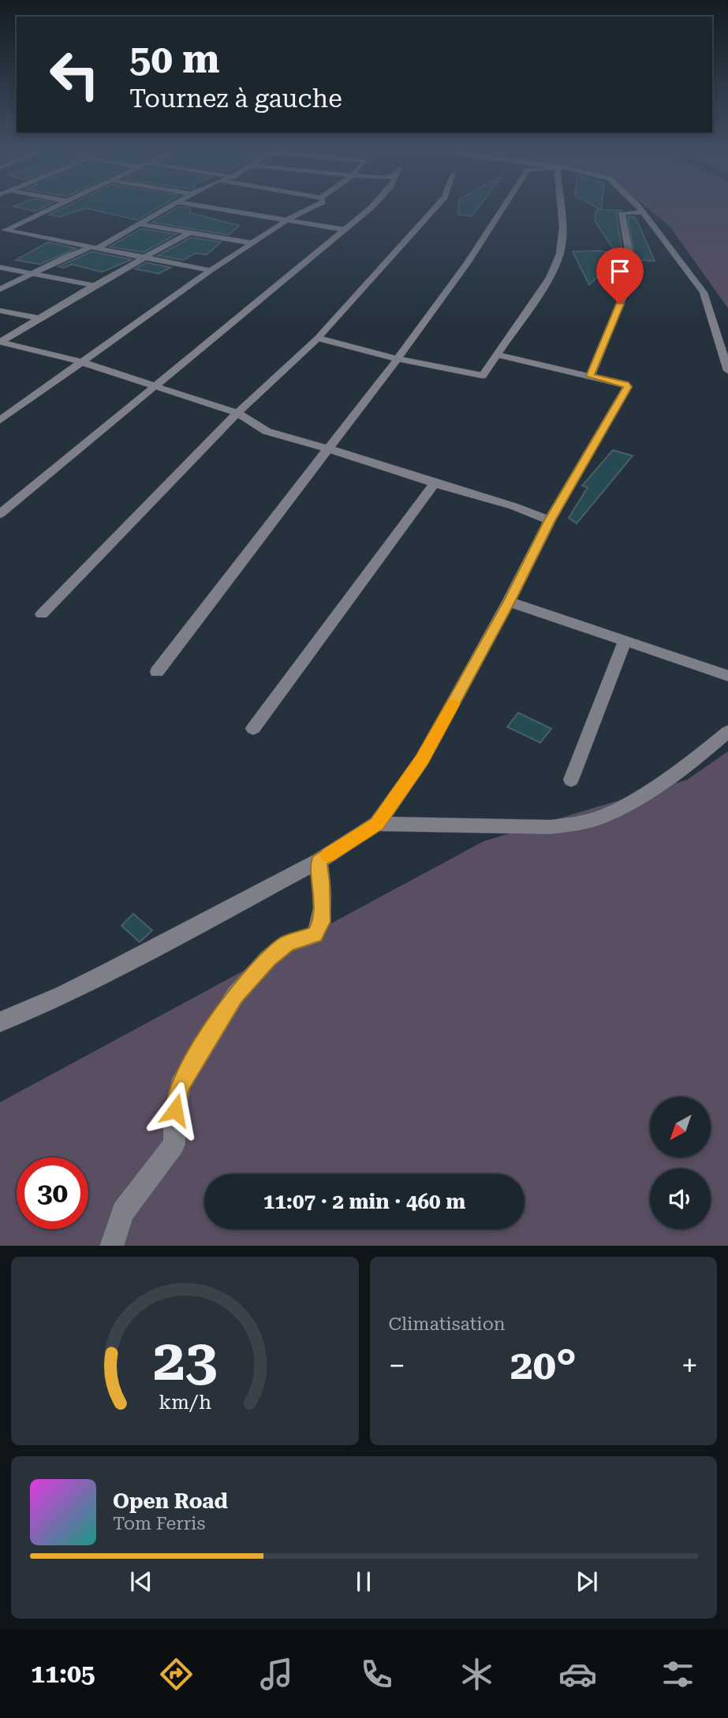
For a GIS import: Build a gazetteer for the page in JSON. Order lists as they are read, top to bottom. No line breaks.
{"north":"bottom left","page":{"turn":["50 m","Tournez à gauche"],"limit":"30","trip":"11:07 · 2 min · 460 m","tile":"Climatisation","heat":["−","20°","+"],"song":["Open Road","Tom Ferris"],"tabs":"11:05","gauge":["23","km/h"]}}
